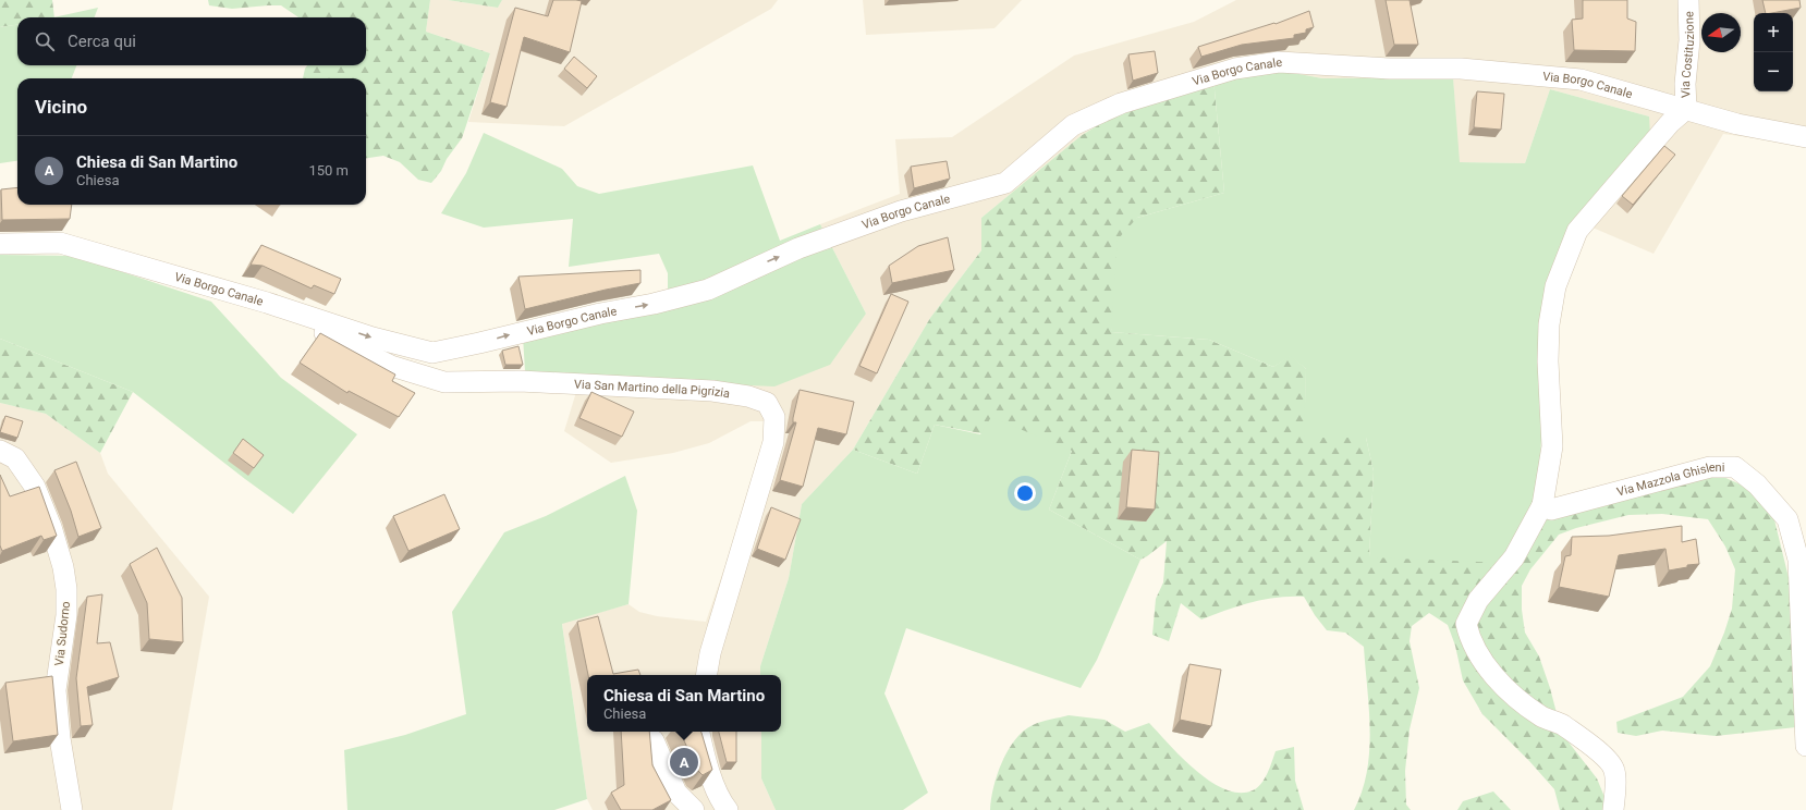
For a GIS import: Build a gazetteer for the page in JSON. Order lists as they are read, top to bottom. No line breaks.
{"streets":{"street":["Via Costituzione","Via Borgo Canale","Via San Martino della Pigrizia","Via Mazzola Ghisleni","Via Sudorno"]},"crossings":[["Via Costituzione","Via Borgo Canale"],["Via Borgo Canale","Via San Martino della Pigrizia"]],"one_way":["Via Borgo Canale"],"north":"left","page":{"map_buttons":["+","−"],"search":"Cerca qui","heading":"Vicino","list":[{"mark":"A","name":"Chiesa di San Martino","note":"Chiesa","value":"150 m"}],"popup":["Chiesa di San Martino","Chiesa"],"pins":"A"}}
